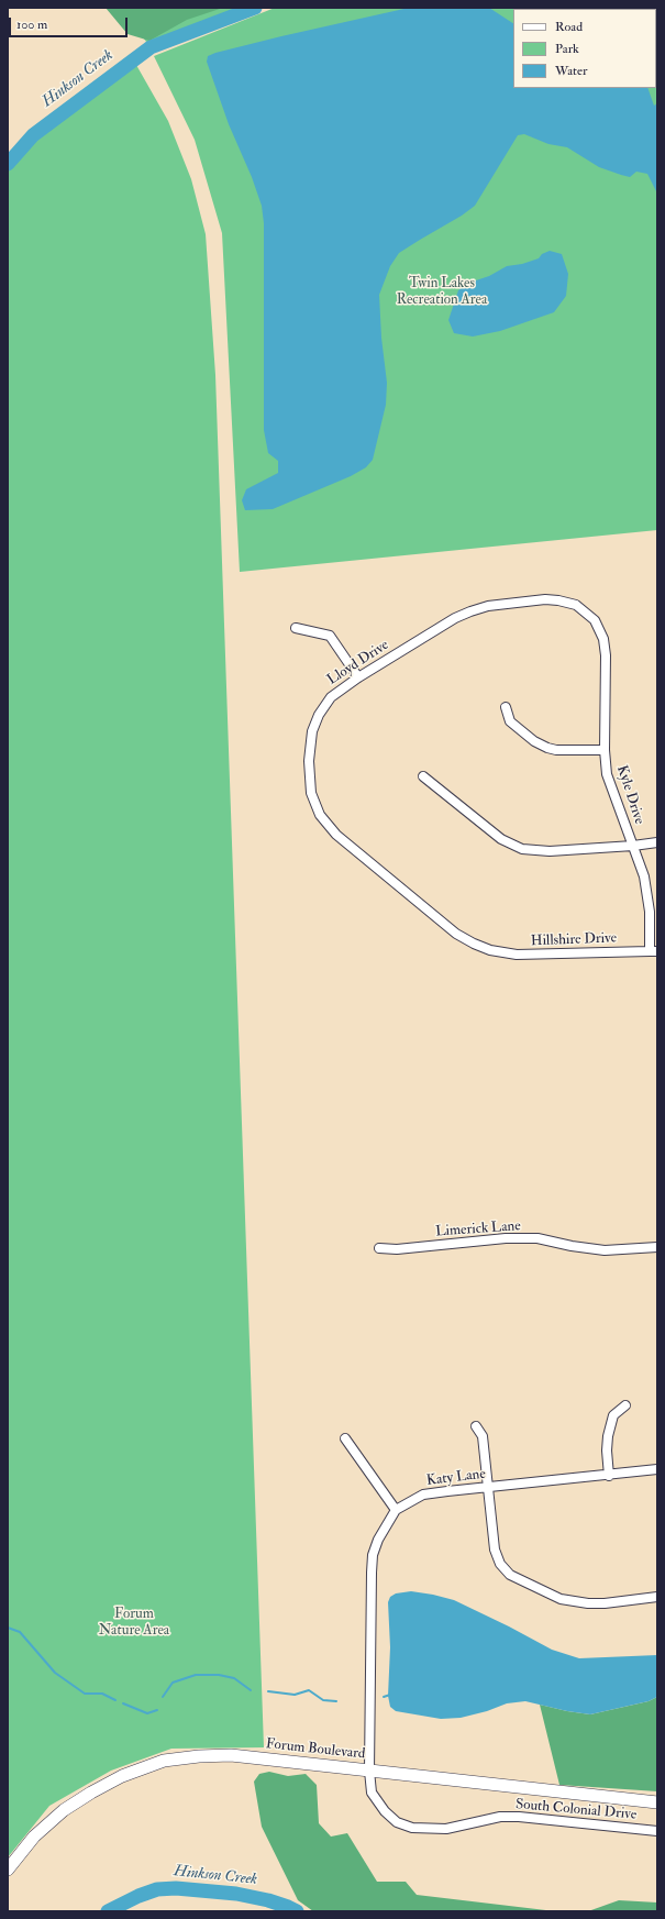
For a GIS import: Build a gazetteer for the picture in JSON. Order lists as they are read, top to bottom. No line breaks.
{"streets":{"street":["Lloyd Drive","Kyle Drive","Hillshire Drive","Limerick Lane","Katy Lane","Forum Boulevard","South Colonial Drive"]},"crossings":[["Lloyd Drive","Kyle Drive"],["Lloyd Drive","Hillshire Drive"],["Kyle Drive","Hillshire Drive"],["Forum Boulevard","South Colonial Drive"]],"water":["Hinkson Creek"],"parks":["Twin Lakes Recreation Area","Forum Nature Area"],"legend":["Road","Park","Water"],"scale_bar":"100 m"}
